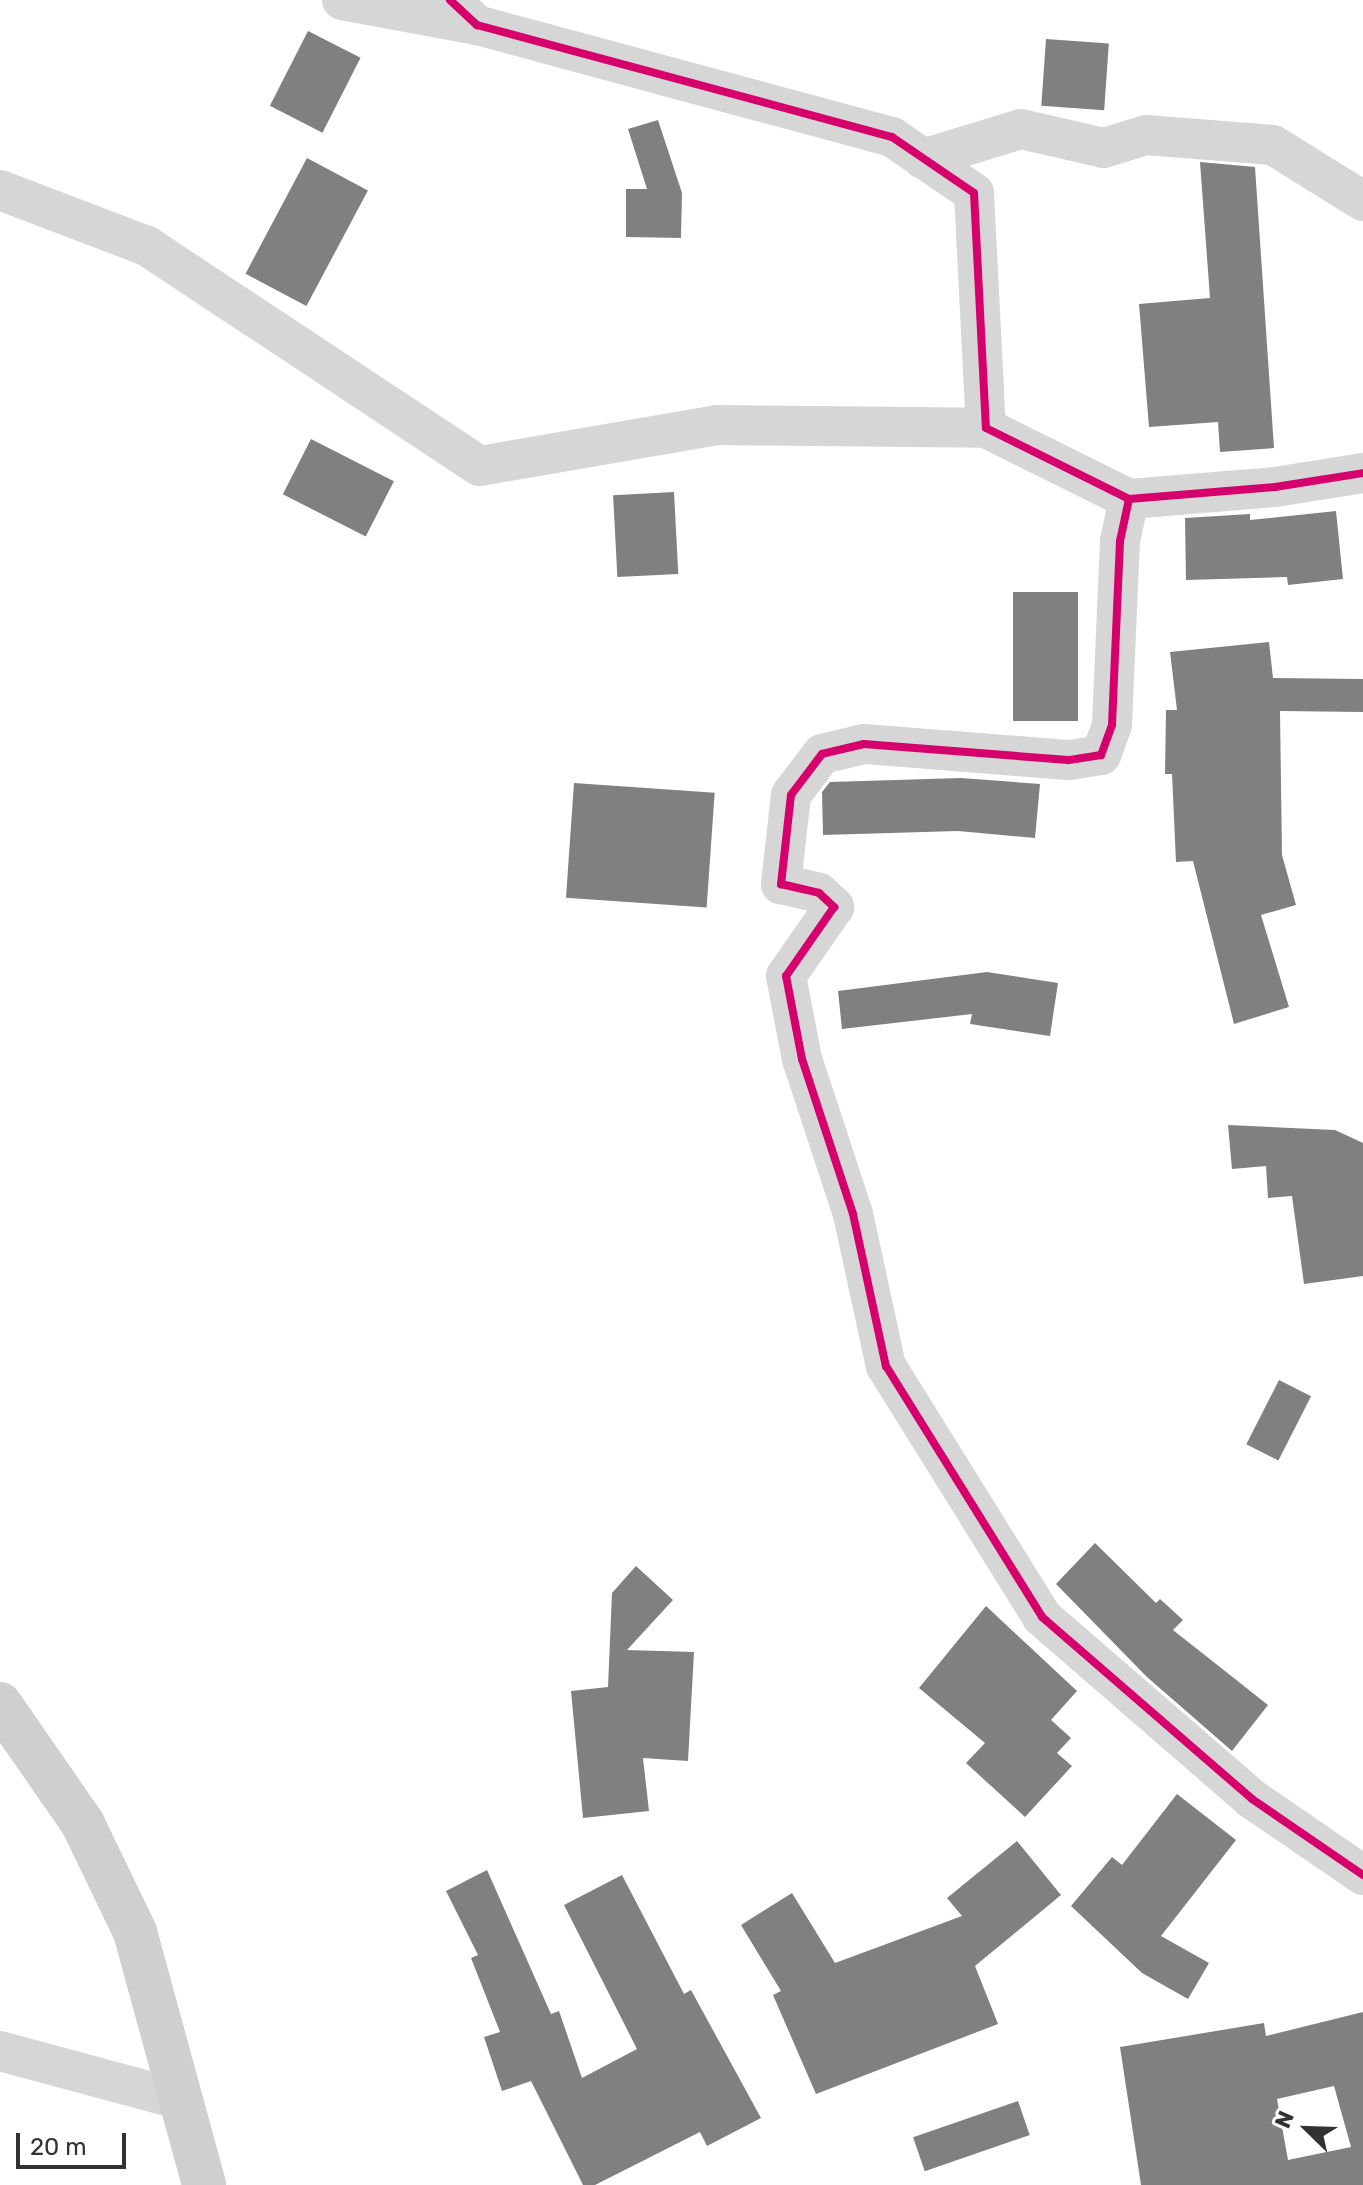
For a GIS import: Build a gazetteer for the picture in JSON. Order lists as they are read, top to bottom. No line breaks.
{"scale_bar":"20 m","north":"top left"}
